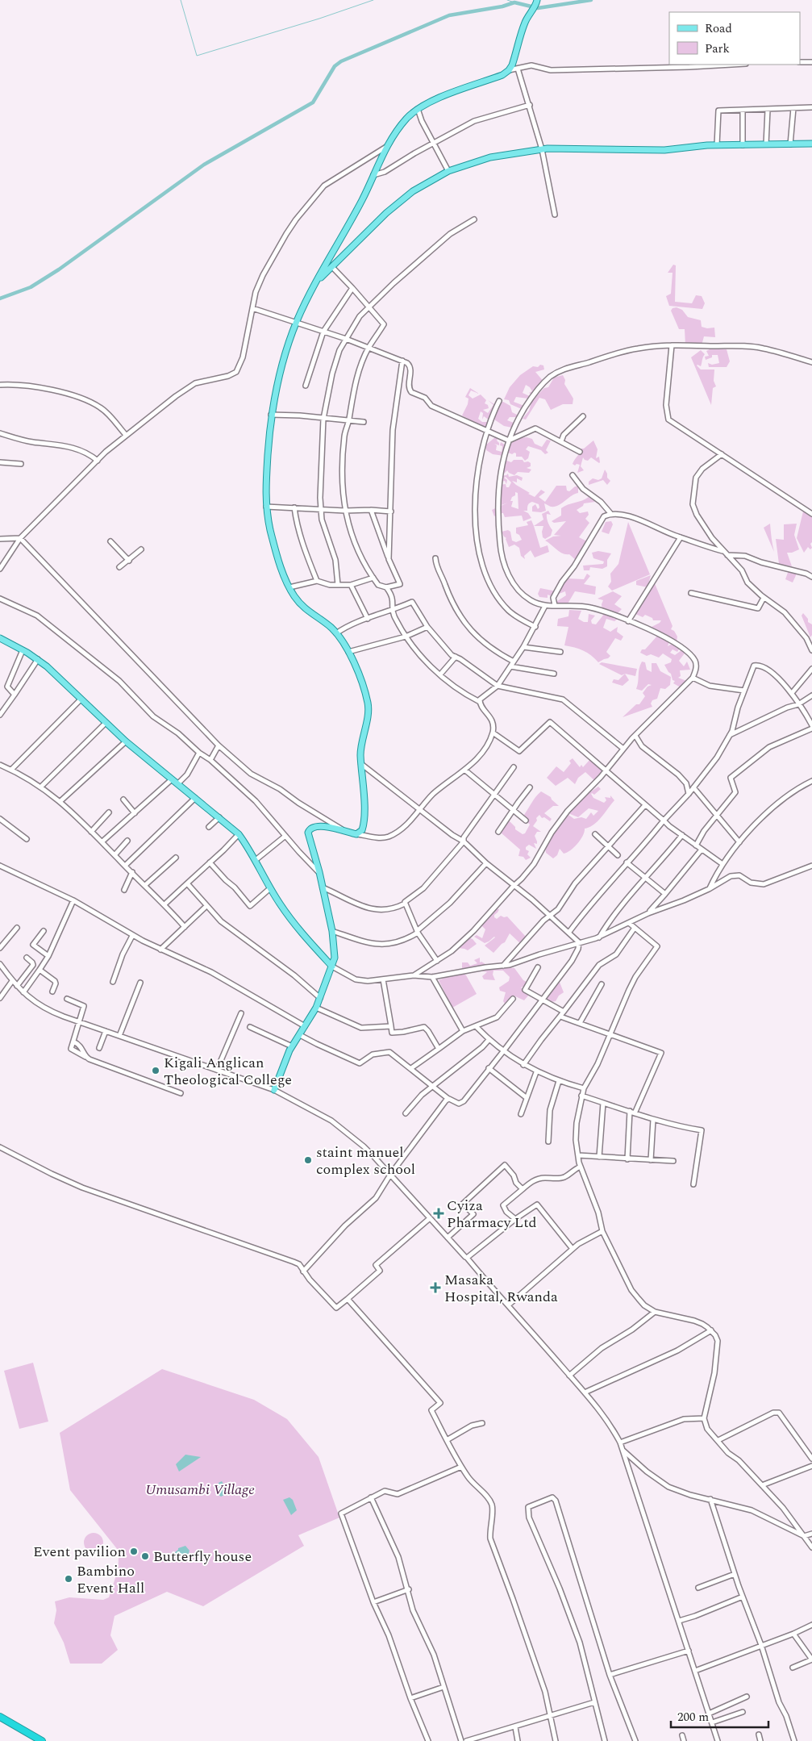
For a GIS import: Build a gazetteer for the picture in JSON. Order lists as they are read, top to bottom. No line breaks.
{"parks":["Umusambi Village"],"places":{"other":["Kigali Anglican Theological College","staint manuel complex school","Event pavilion","Butterfly house","Bambino Event Hall"],"health":["Cyiza Pharmacy Ltd","Masaka Hospital, Rwanda"]},"legend":["Road","Park"],"scale_bar":"200 m"}
